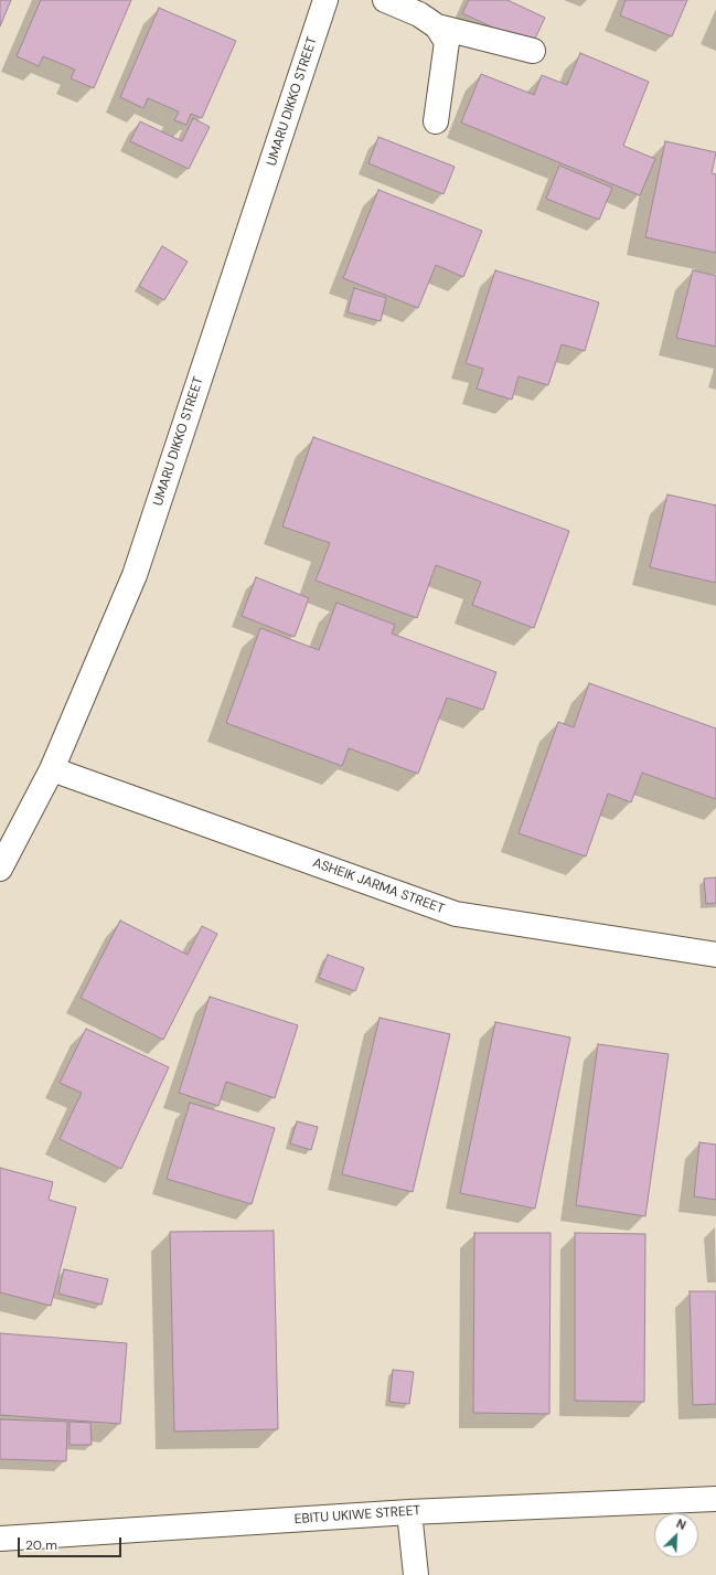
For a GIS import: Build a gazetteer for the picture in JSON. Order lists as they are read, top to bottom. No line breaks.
{"streets":{"street":["UMARU DIKKO STREET","ASHEIK JARMA STREET","EBITU UKIWE STREET"]},"crossings":[["UMARU DIKKO STREET","ASHEIK JARMA STREET"]],"scale_bar":"20 m","north":"top right"}
